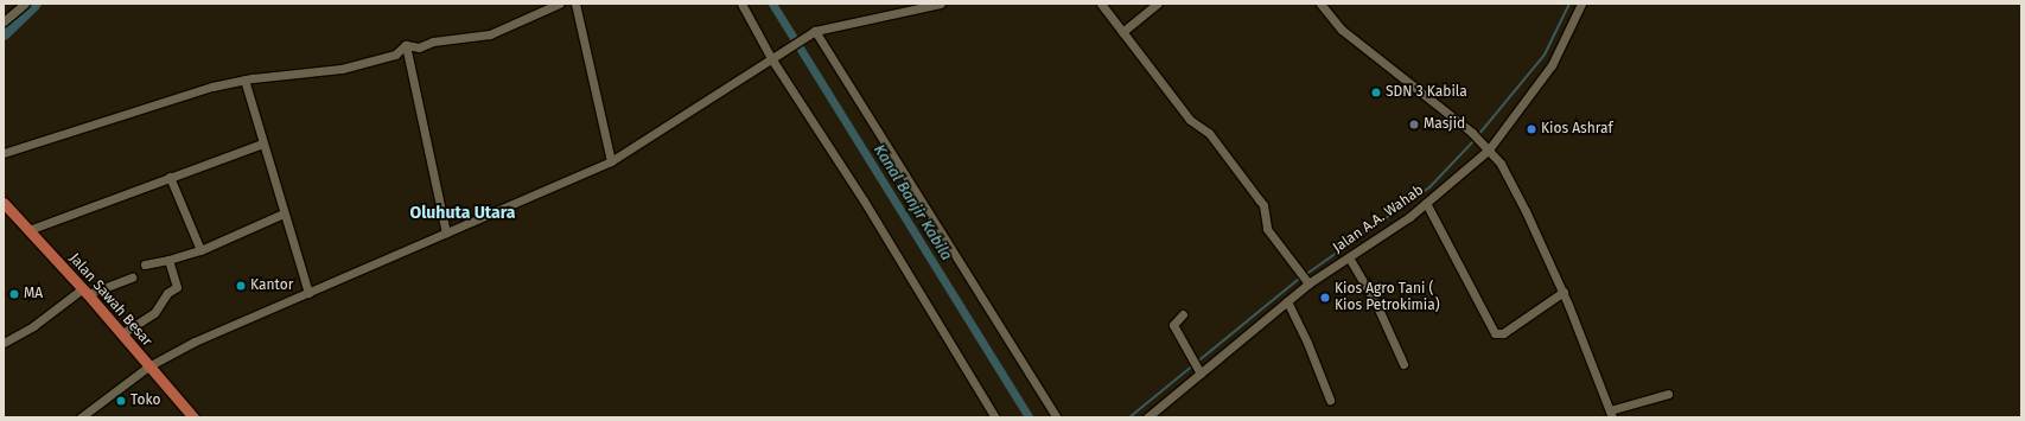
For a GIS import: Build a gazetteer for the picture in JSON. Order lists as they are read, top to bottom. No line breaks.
{"streets":{"main road":["Jalan Sawah Besar"],"street":["Jalan A.A. Wahab"]},"districts":["Oluhuta Utara"],"water":["Kanal Banjir Kabila"],"places":["SDN 3 Kabila","Masjid","Kios Ashraf","Kantor","MA","Kios Agro Tani ( Kios Petrokimia)","Toko"]}
